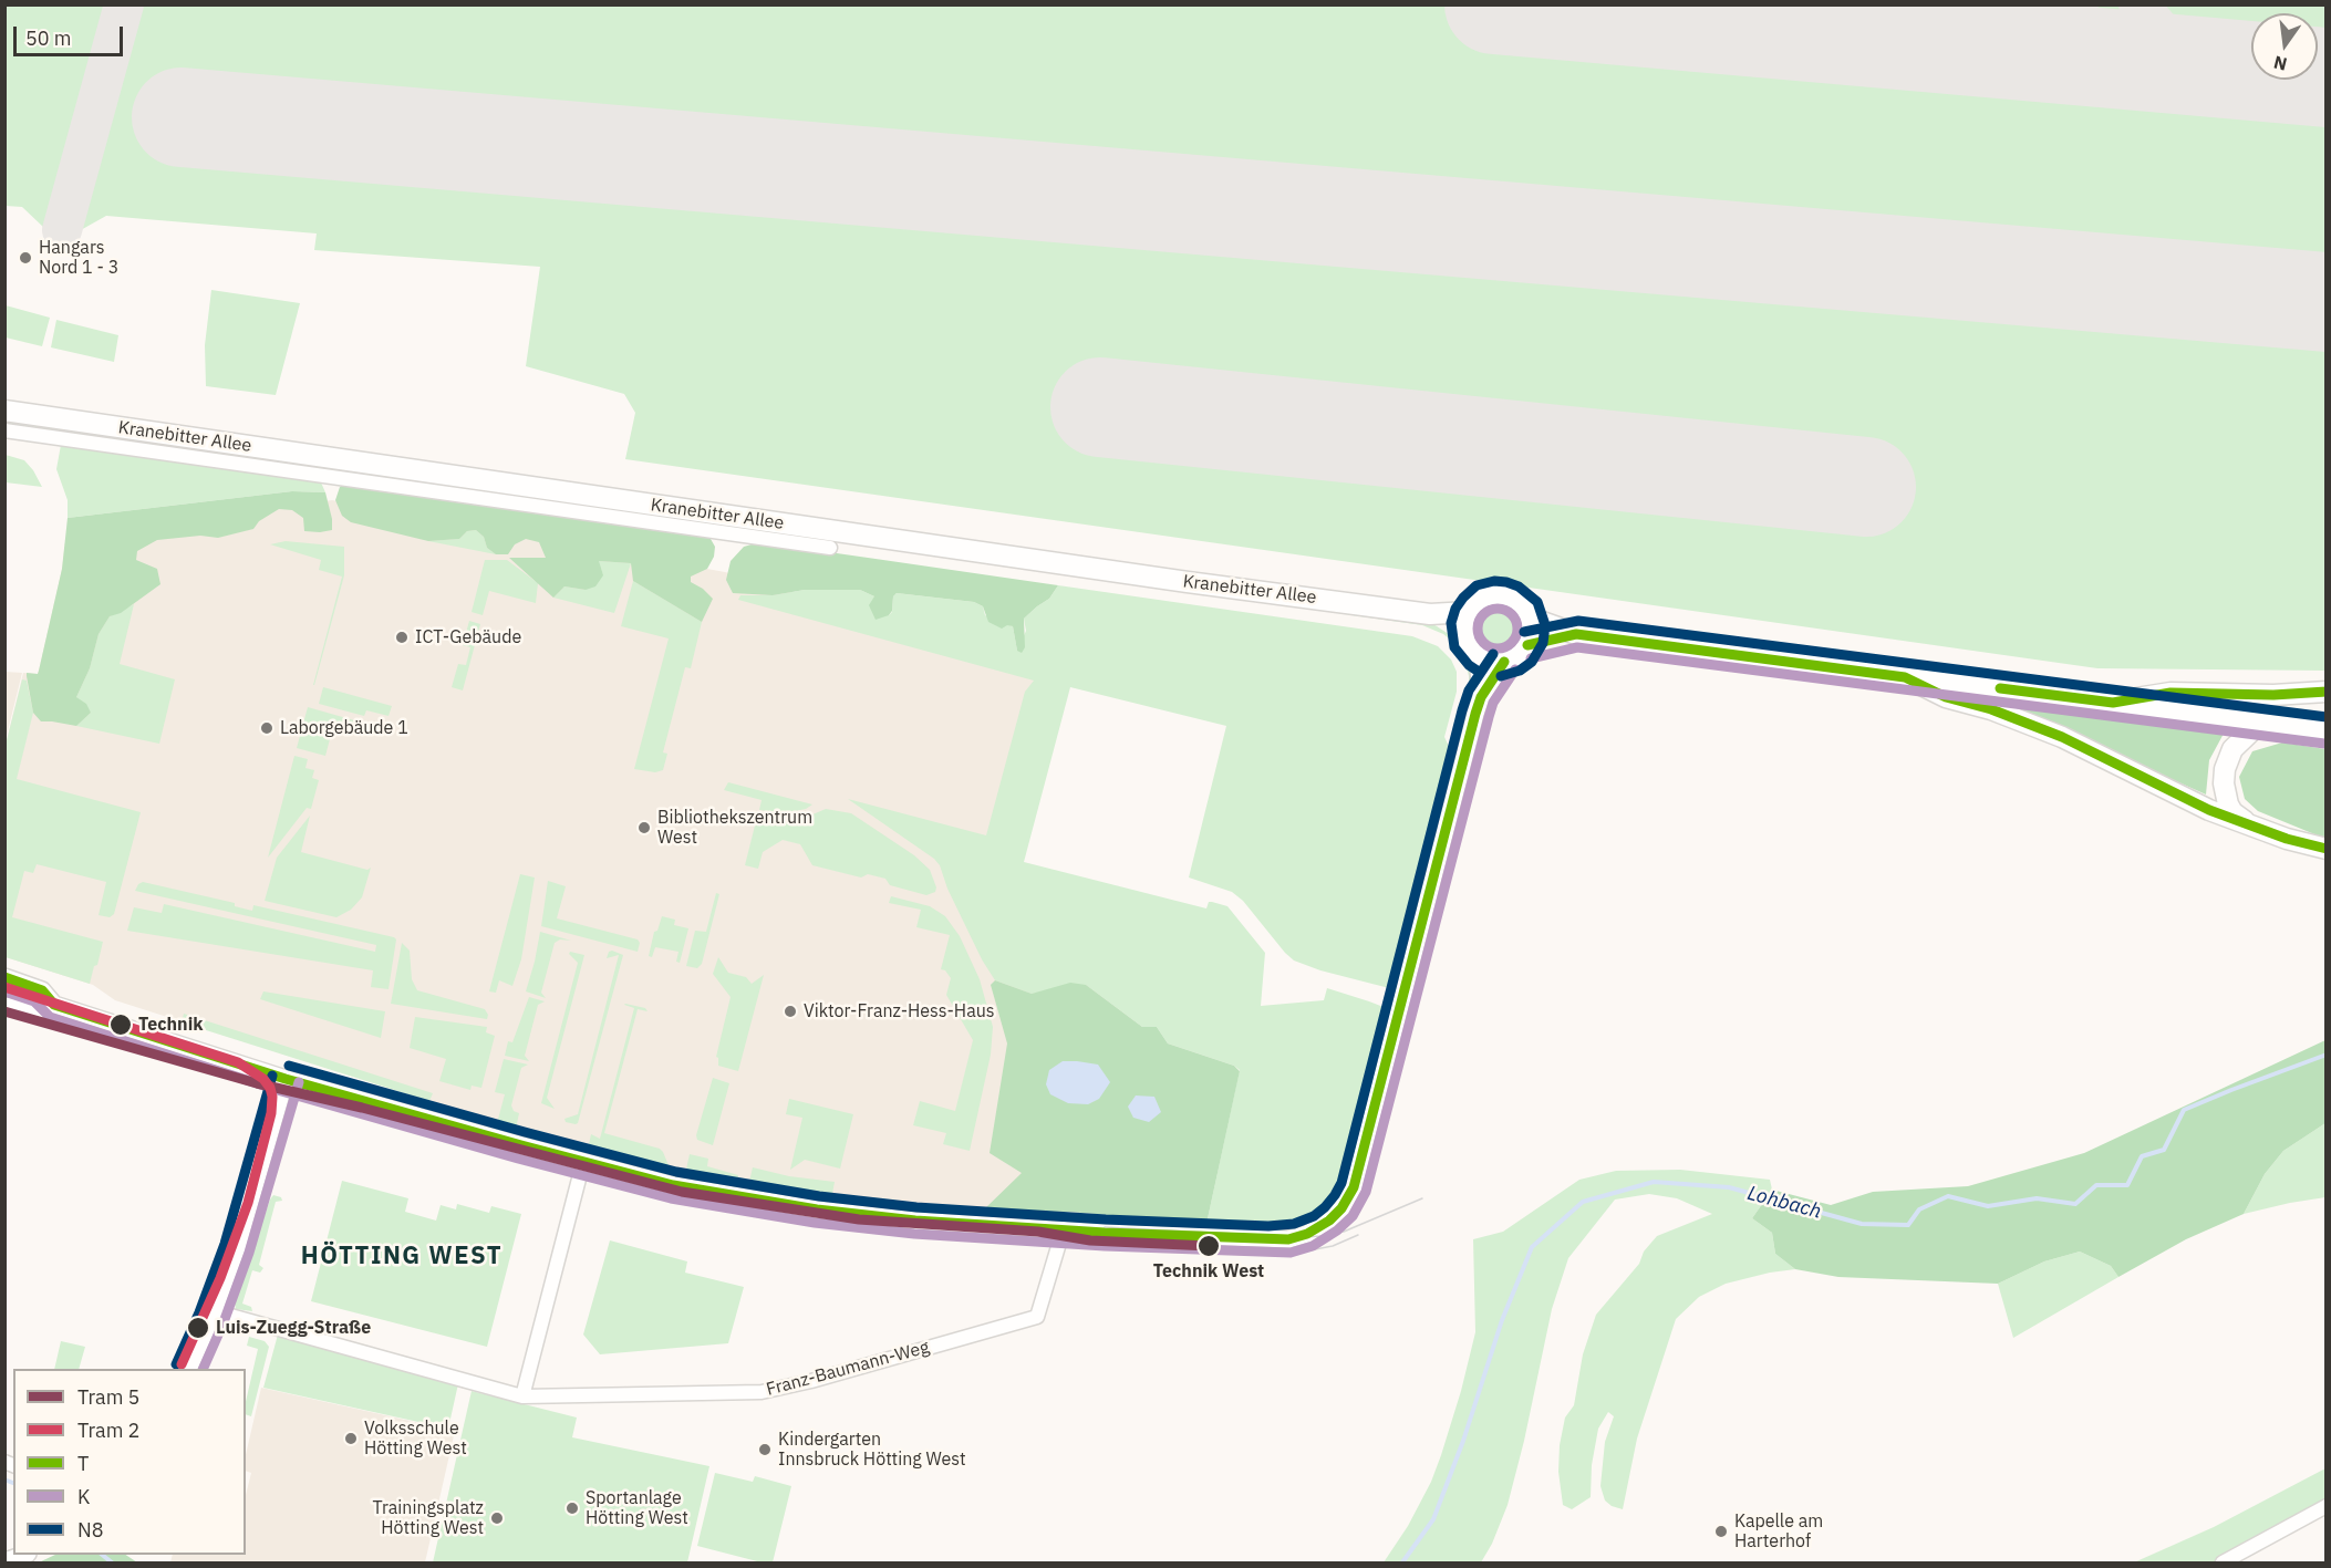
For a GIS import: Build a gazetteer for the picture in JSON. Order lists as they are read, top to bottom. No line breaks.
{"streets":{"main road":["Kranebitter Allee"],"street":["Franz-Baumann-Weg"]},"districts":["HÖTTING WEST"],"water":["Lohbach"],"places":["Hangars Nord 1 - 3","ICT-Gebäude","Laborgebäude 1","Bibliothekszentrum West","Viktor-Franz-Hess-Haus","Technik","Technik West","Luis-Zuegg-Straße","Volksschule Hötting West","Kindergarten Innsbruck Hötting West","Sportanlage Hötting West","Trainingsplatz Hötting West","Kapelle am Harterhof"],"lines":["transit line N8","transit line K","transit line T","tram line 2","tram line 5"],"legend":["Tram 5","Tram 2","T","K","N8"],"scale_bar":"50 m","north":"bottom"}
